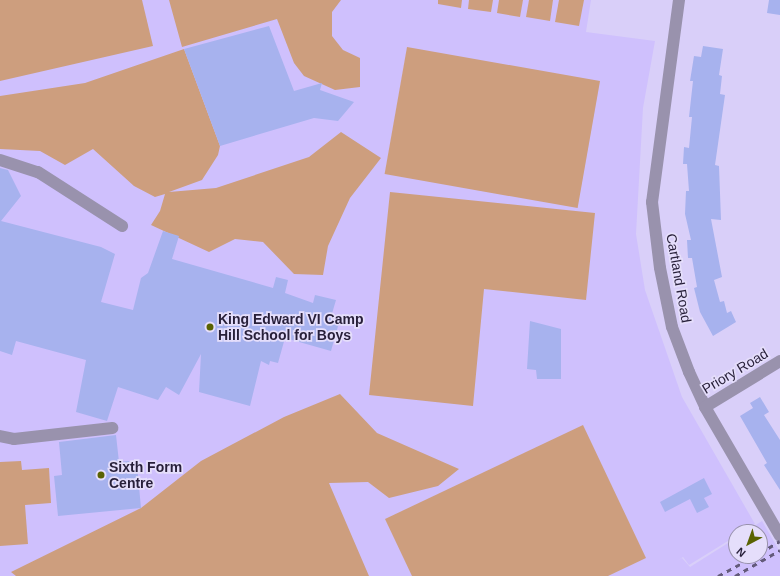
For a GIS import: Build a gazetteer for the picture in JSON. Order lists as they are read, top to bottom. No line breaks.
{"streets":{"street":["Cartland Road","Priory Road"]},"crossings":[["Cartland Road","Priory Road"]],"places":["King Edward VI Camp Hill School for Boys","Sixth Form Centre"],"north":"bottom left"}
